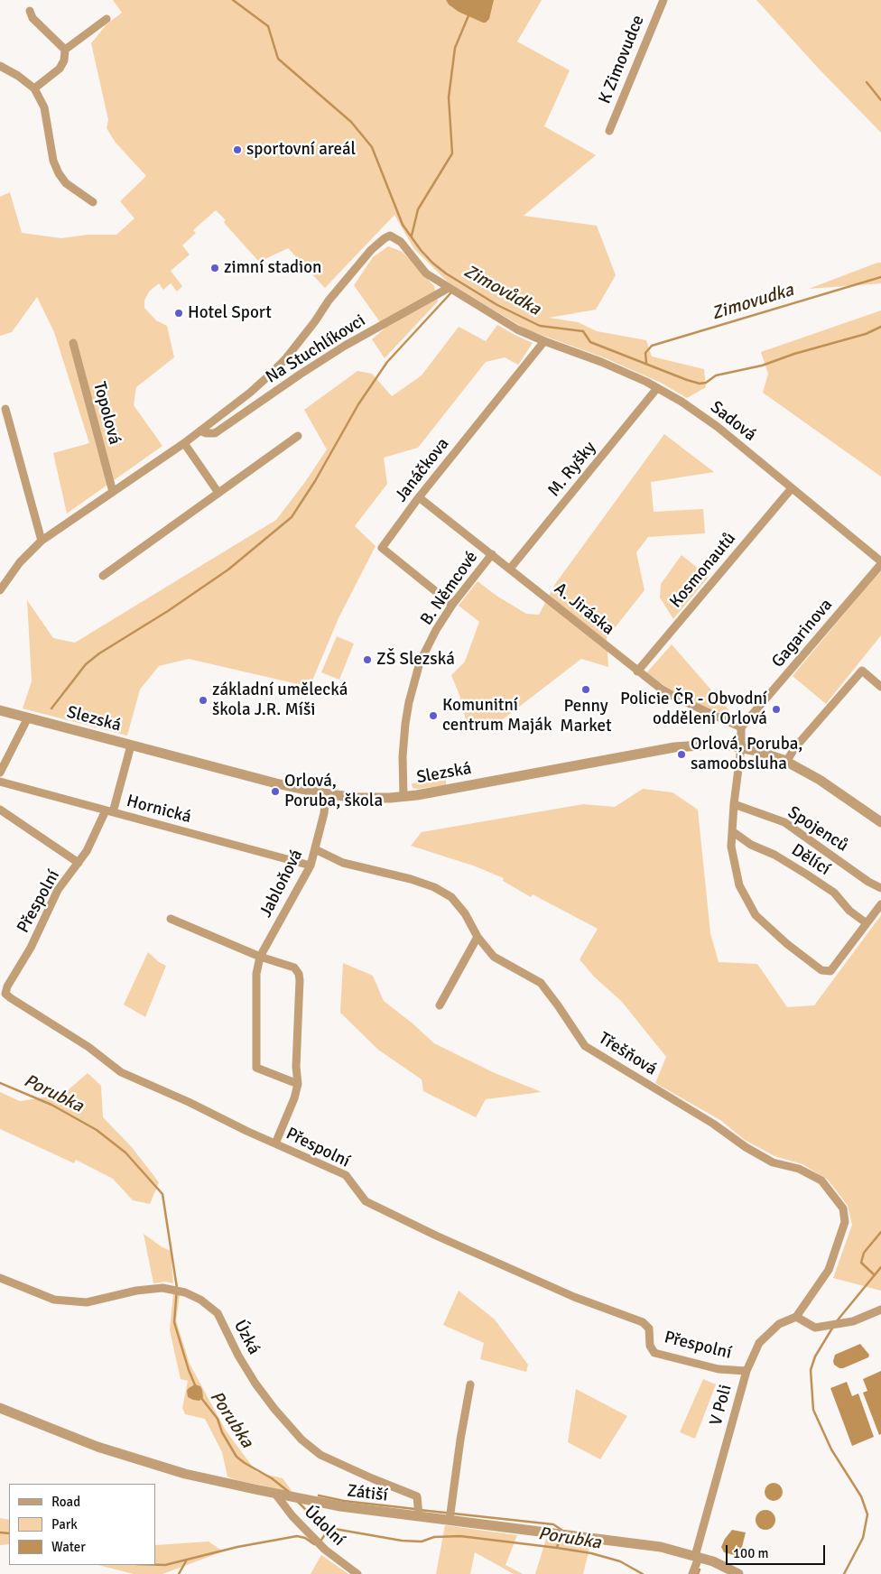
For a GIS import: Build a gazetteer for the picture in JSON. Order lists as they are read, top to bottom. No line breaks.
{"streets":{"street":["K Zimovudce","Na Stuchlíkovci","Topolová","Sadová","M. Ryšky","Janáčkova","Kosmonautů","B. Němcové","A. Jiráska","Gagarinova","Slezská","Hornická","Spojenců","Dělící","Jabloňová","Přespolní","Třešňová","Úzká","V Poli","Zátiší","Údolní"]},"crossings":[["Na Stuchlíkovci","Topolová"],["Na Stuchlíkovci","Sadová"],["Na Stuchlíkovci","Janáčkova"],["Sadová","M. Ryšky"],["Sadová","Janáčkova"],["Sadová","Kosmonautů"],["Sadová","Gagarinova"],["M. Ryšky","A. Jiráska"],["Janáčkova","B. Němcové"],["Janáčkova","A. Jiráska"],["Kosmonautů","A. Jiráska"],["B. Němcové","A. Jiráska"],["B. Němcové","Slezská"],["A. Jiráska","Gagarinova"],["Slezská","Jabloňová"],["Slezská","Přespolní"],["Hornická","Jabloňová"],["Hornická","Přespolní"],["Jabloňová","Třešňová"],["Přespolní","V Poli"],["Třešňová","V Poli"],["Úzká","Zátiší"],["V Poli","Zátiší"],["Zátiší","Údolní"]],"water":["Zimovůdka","Zimovudka","Porubka"],"places":["sportovní areál","zimní stadion","Hotel Sport","ZŠ Slezská","Penny Market","základní umělecká škola J.R. Míši","Policie ČR - Obvodní oddělení Orlová","Komunitní centrum Maják","Orlová, Poruba, samoobsluha","Orlová, Poruba, škola"],"legend":["Road","Park","Water"],"scale_bar":"100 m"}
